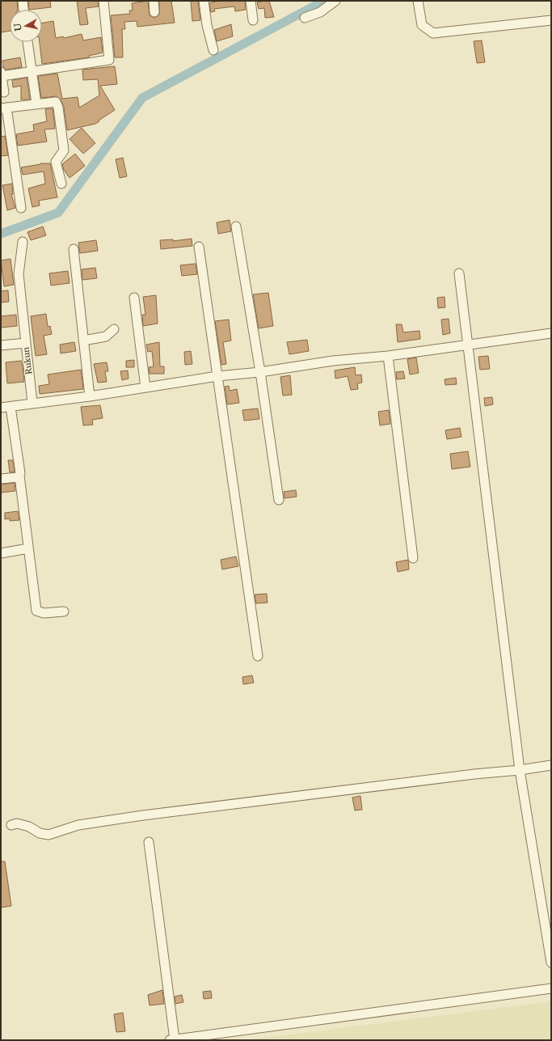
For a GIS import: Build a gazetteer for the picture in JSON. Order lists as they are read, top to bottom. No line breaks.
{"streets":{"street":["Rukun"]},"north":"left"}
